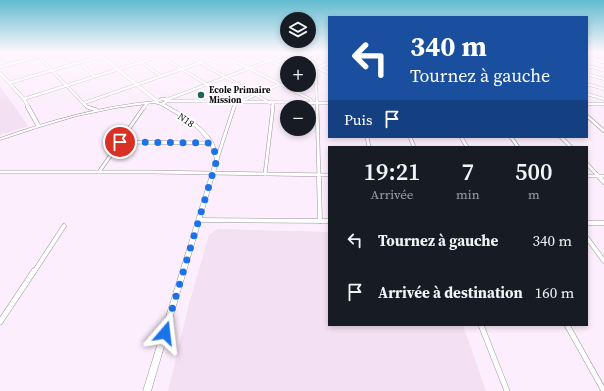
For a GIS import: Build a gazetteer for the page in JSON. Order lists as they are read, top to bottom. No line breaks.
{"streets":{"main road":["N18"]},"places":["Ecole Primaire Mission"],"page":{"map_buttons":["+","−"],"turn":["340 m","Tournez à gauche"],"then":"Puis","eta":["19:21","Arrivée","7","min","500","m"],"list":[{"name":"Tournez à gauche","value":"340 m"},{"name":"Arrivée à destination","value":"160 m"}]}}
